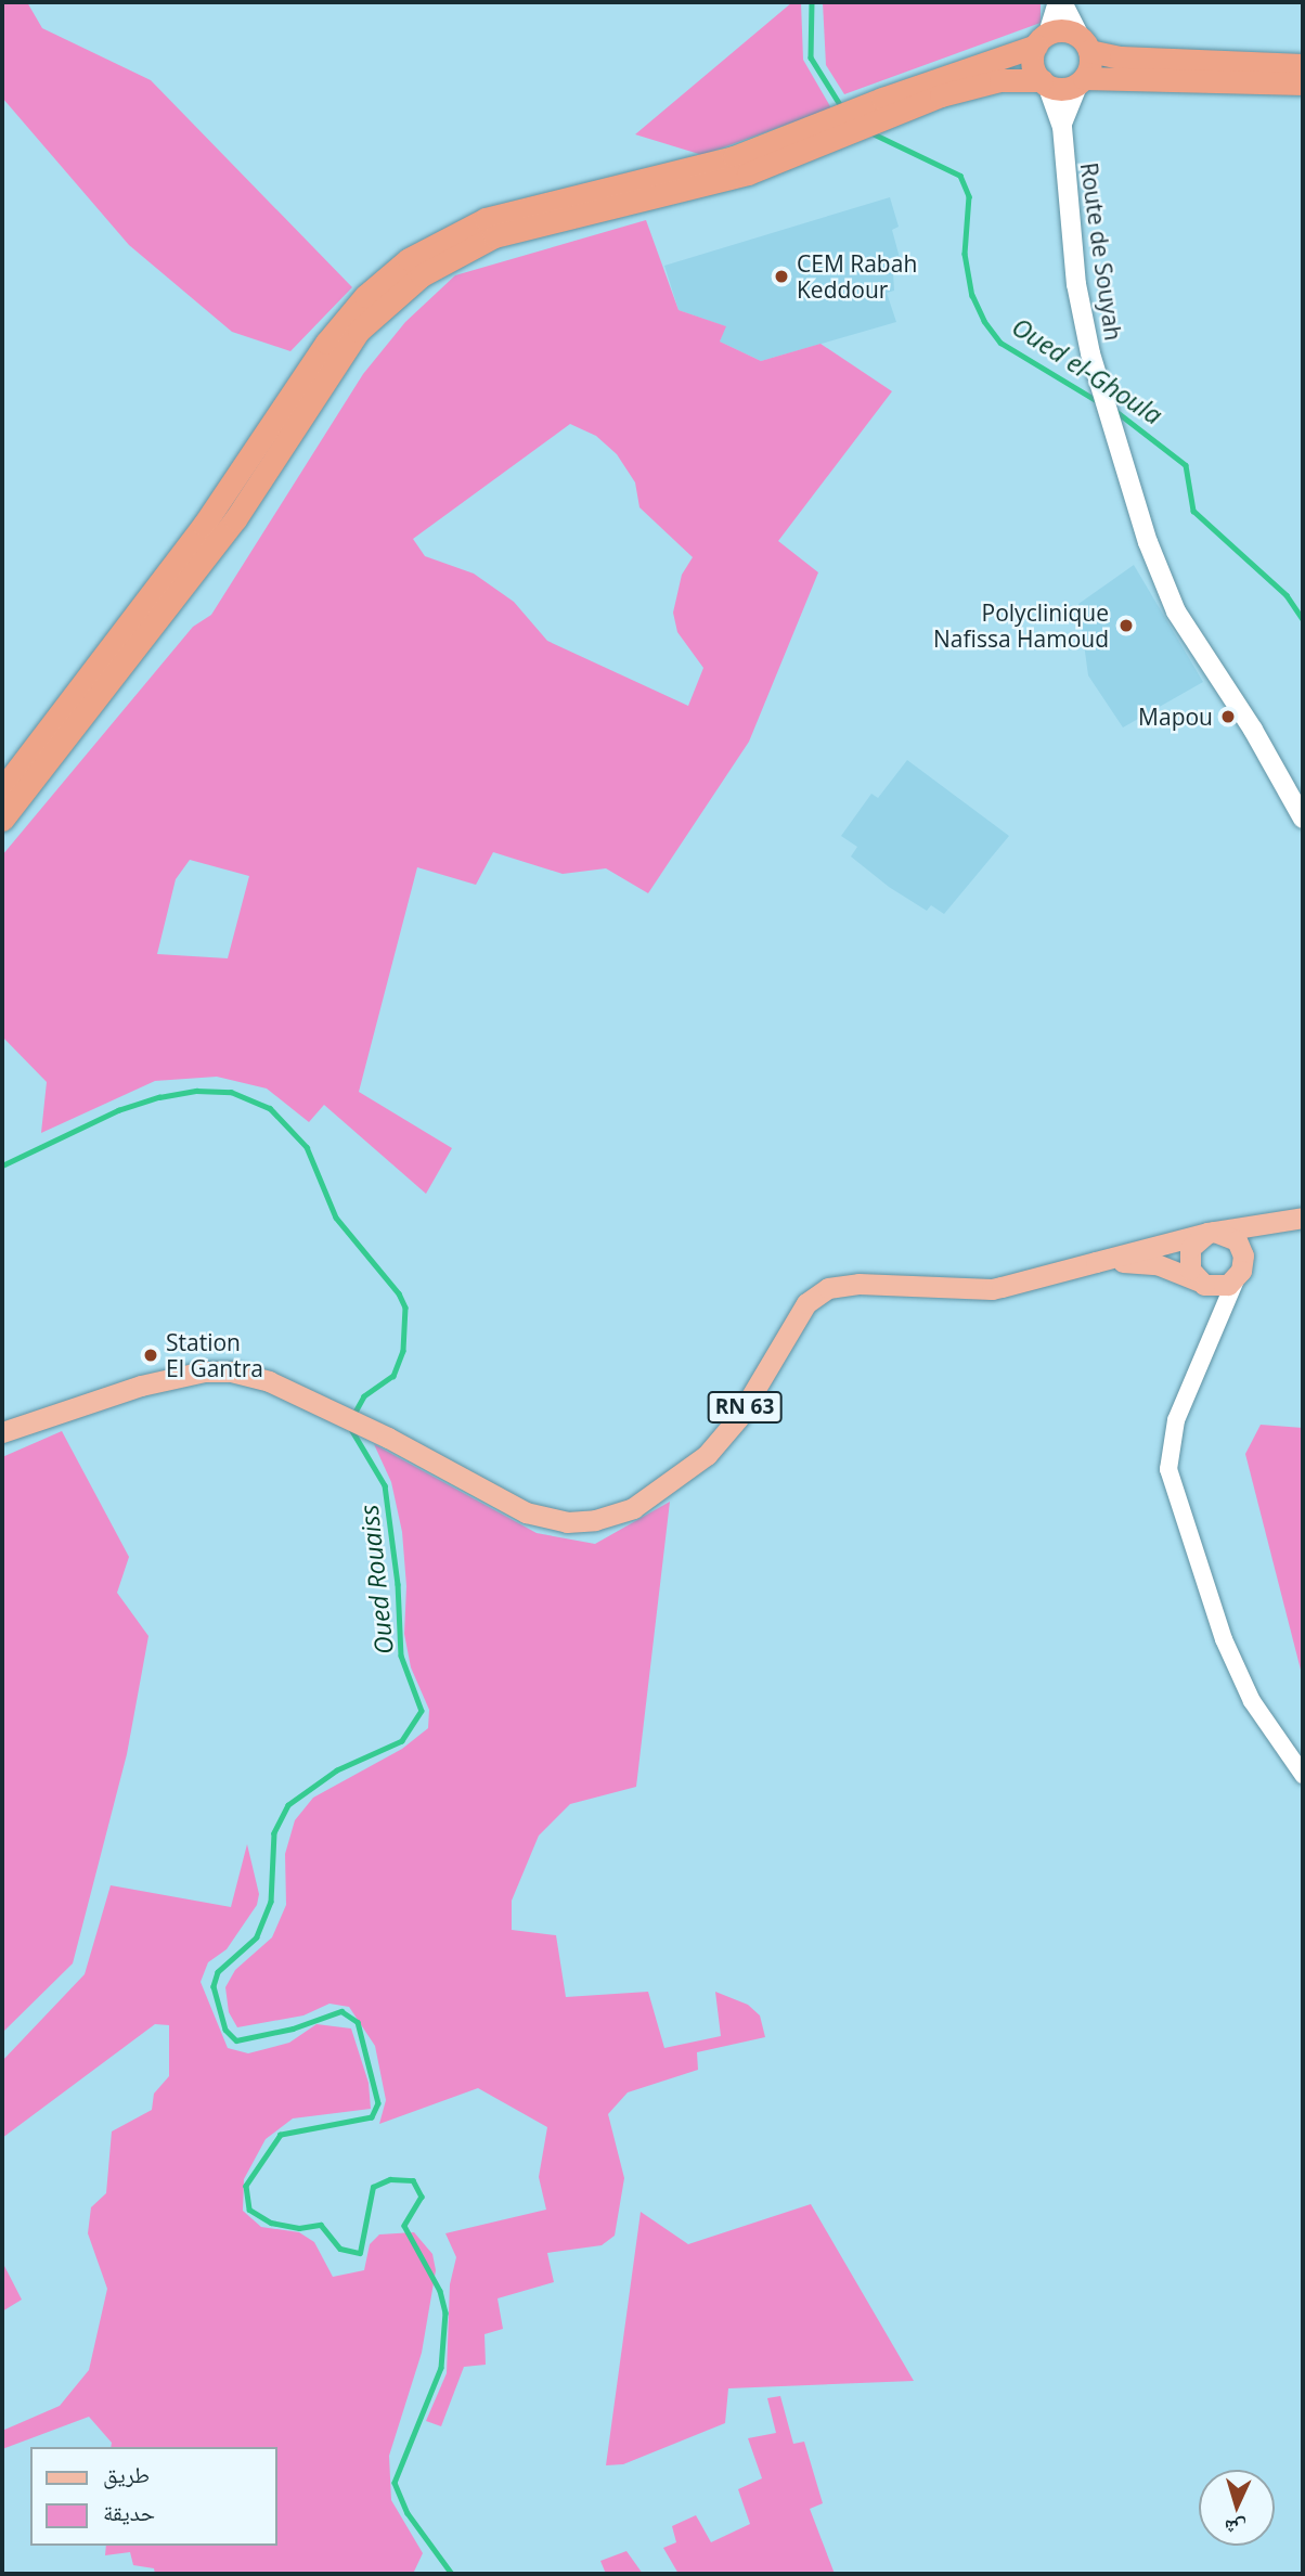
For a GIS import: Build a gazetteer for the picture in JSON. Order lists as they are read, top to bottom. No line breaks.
{"streets":{"main road":["Route de Souyah","RN 63"]},"water":["Oued el-Ghoula","Oued Rouaiss"],"places":["CEM Rabah Keddour","Polyclinique Nafissa Hamoud","Mapou","Station El Gantra"],"legend":["طريق","حديقة"],"north":"bottom"}
